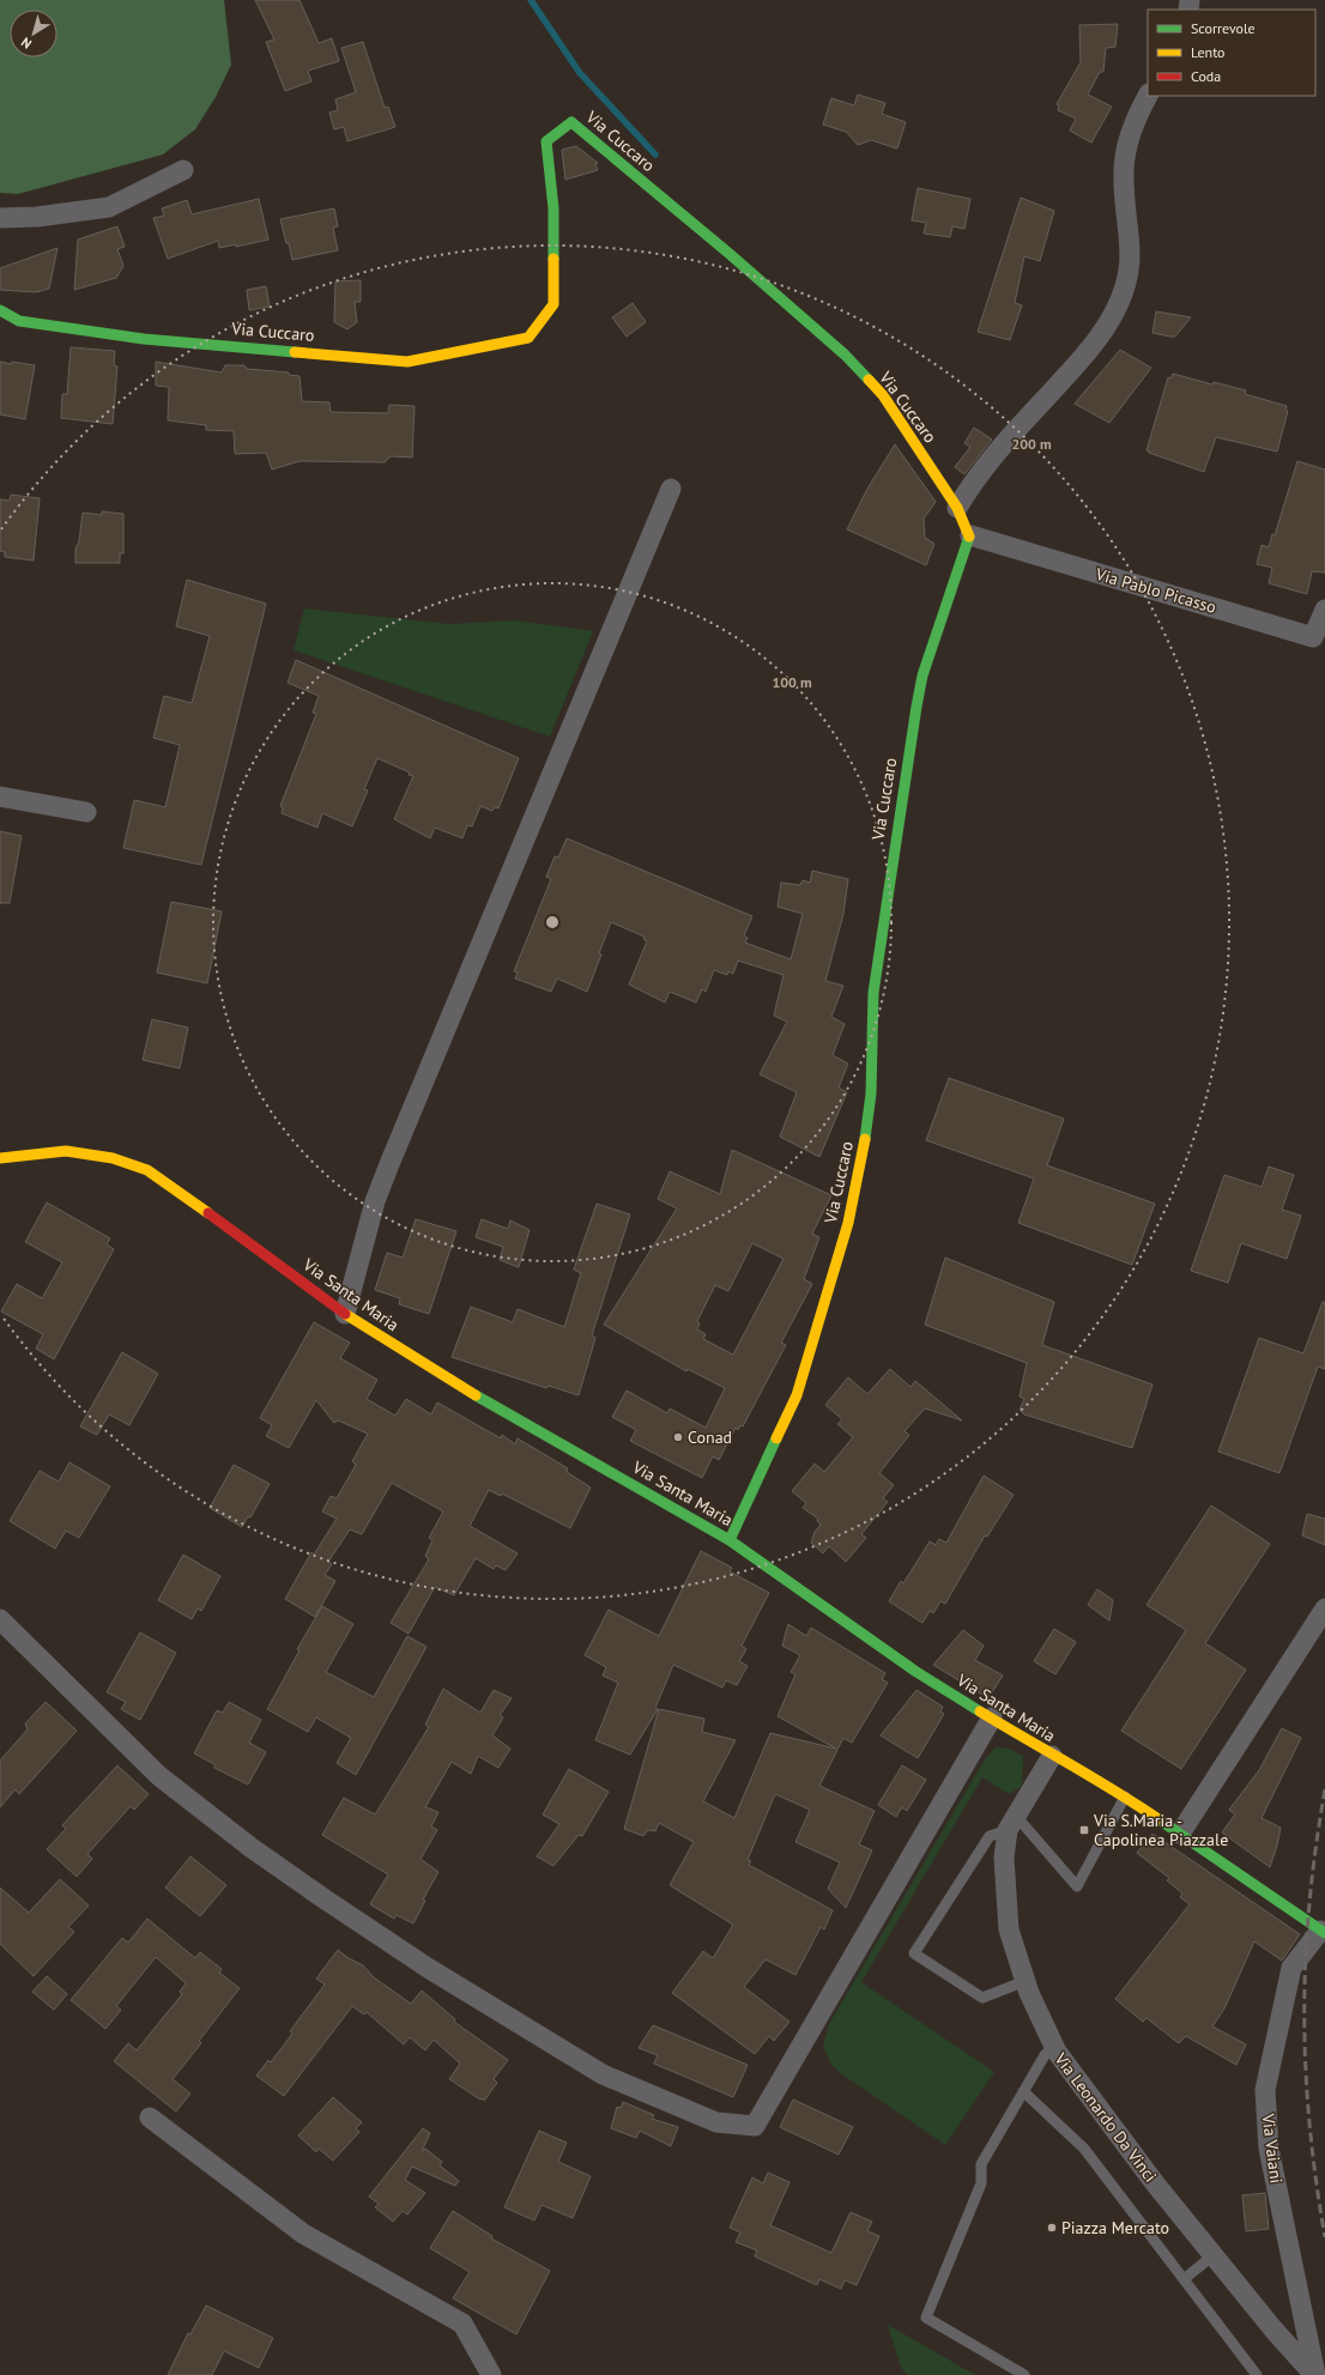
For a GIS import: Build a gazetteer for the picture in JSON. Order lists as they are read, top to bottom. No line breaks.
{"streets":{"street":["Via Cuccaro","Via Pablo Picasso","Via Santa Maria","Via Leonardo Da Vinci","Via Vaiani"]},"crossings":[["Via Cuccaro","Via Pablo Picasso"],["Via Cuccaro","Via Santa Maria"],["Via Santa Maria","Via Vaiani"],["Via Leonardo Da Vinci","Via Vaiani"]],"places":{"other":["Conad","Piazza Mercato"],"transit":["Via S.Maria - Capolinea Piazzale"]},"legend":["Scorrevole","Lento","Coda"],"north":"bottom left","rings":["200 m","100 m"]}
